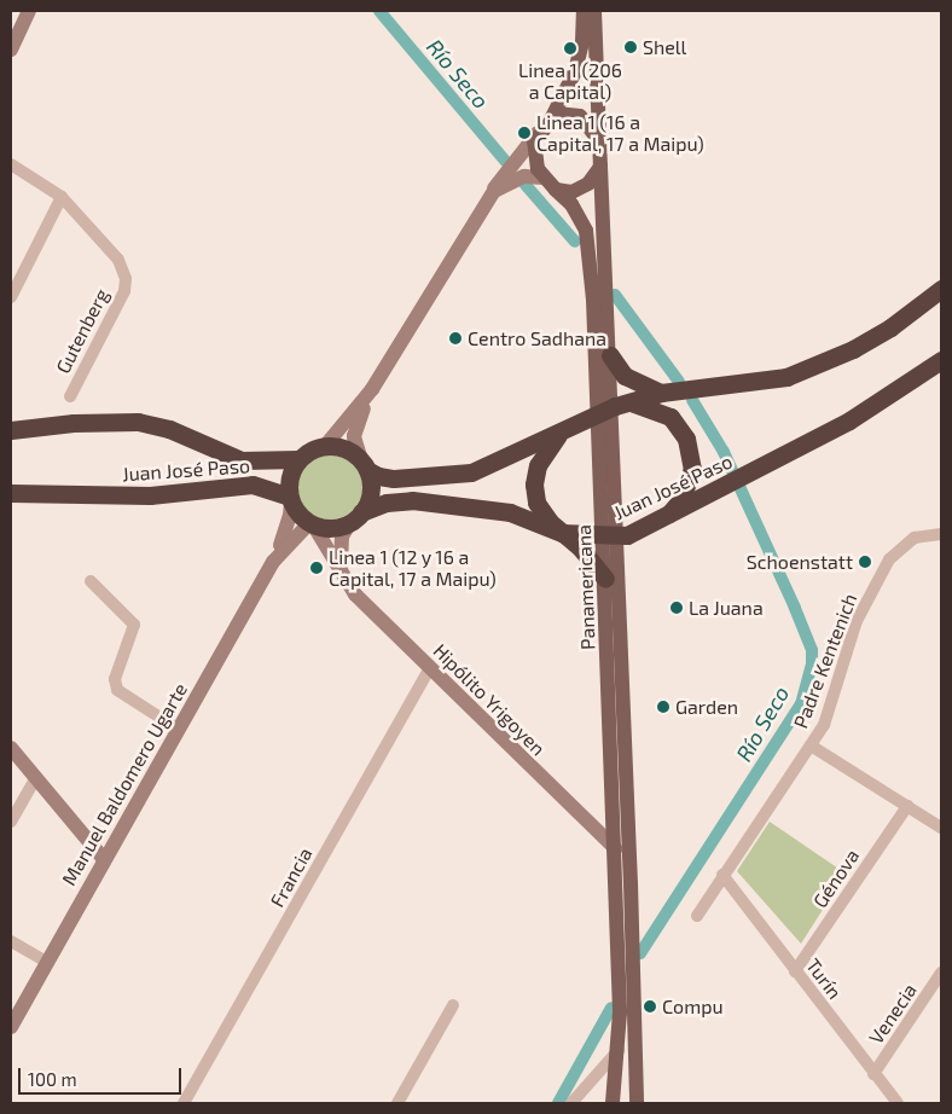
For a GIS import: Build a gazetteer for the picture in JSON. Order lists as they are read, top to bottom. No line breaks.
{"streets":{"highway":["Juan José Paso"],"main road":["Panamericana"],"street":["Gutenberg","Padre Kentenich","Hipólito Yrigoyen","Manuel Baldomero Ugarte","Francia","Génova","Turín","Venecia"]},"crossings":[["Juan José Paso","Panamericana"],["Juan José Paso","Hipólito Yrigoyen"],["Juan José Paso","Manuel Baldomero Ugarte"],["Panamericana","Hipólito Yrigoyen"],["Padre Kentenich","Turín"],["Hipólito Yrigoyen","Manuel Baldomero Ugarte"],["Hipólito Yrigoyen","Francia"],["Génova","Turín"],["Turín","Venecia"]],"water":["Río Seco"],"places":["Shell","Linea 1 (206 a Capital)","Linea 1 (16 a Capital, 17 a Maipu)","Centro Sadhana","Schoenstatt","Linea 1 (12 y 16 a Capital, 17 a Maipu)","La Juana","Garden","Compu"],"scale_bar":"100 m"}
